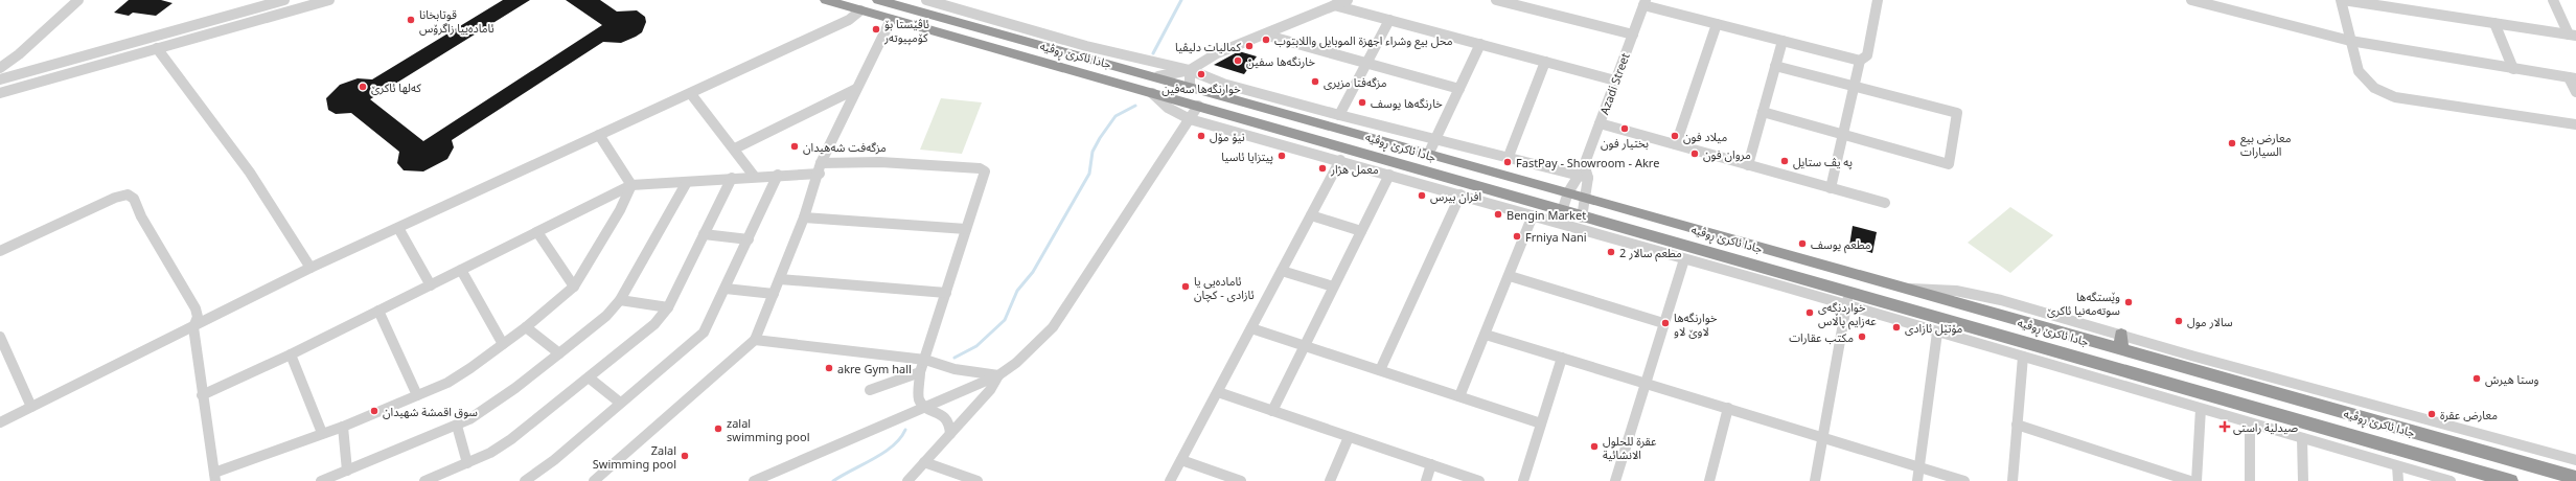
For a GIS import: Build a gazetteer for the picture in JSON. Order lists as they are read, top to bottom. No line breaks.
{"streets":{"highway":["جادا ئاکرێ ڕوڤیە"],"street":["Azadi Street"]},"crossings":[["جادا ئاکرێ ڕوڤیە","Azadi Street"]],"places":{"other":["قوتابخانا ئامادەییا زاگرۆس","ئاڤێستا بۆ کۆمپیوتەر","محل بيع وشراء اجهزة الموبايل واللابتوب","كماليات دليڤيا","خارنگەها سفين","خوارنگەھا سەفین","مزگەفتا مزیری","کەلها ئاکرێ","خارنگەها یوسف","بختيار فون","نیۆ مۆل","ميلاد فون","معارض بيع السيارات","مزگەفت شه‌هيدان","مروان فون","پیتزایا ئاسیا","په يڤ ستايل","FastPay - Showroom - Akre","معمل هژار","افران بيرس","Bengin Market","Frniya Nani","مطعم يوسف","مطعم سالار 2","ئامادەیی یا ئازادی - کچان","وێستگەها سوتەمەنیا ئاکرێ","خواردنگەی عەزایم پاڵاس","سالار مول","خوارنگەھا لاوێ لاو","مۆتێل ئازادی","مكتب عقارات","akre Gym hall","وستا هيرش","سوق اقمشة شهيدان","معارض عقرة","zalal swimming pool","عقرة للحلول الانشائیة","Zalal Swimming pool"],"health":["صيدلية راستى"]}}
